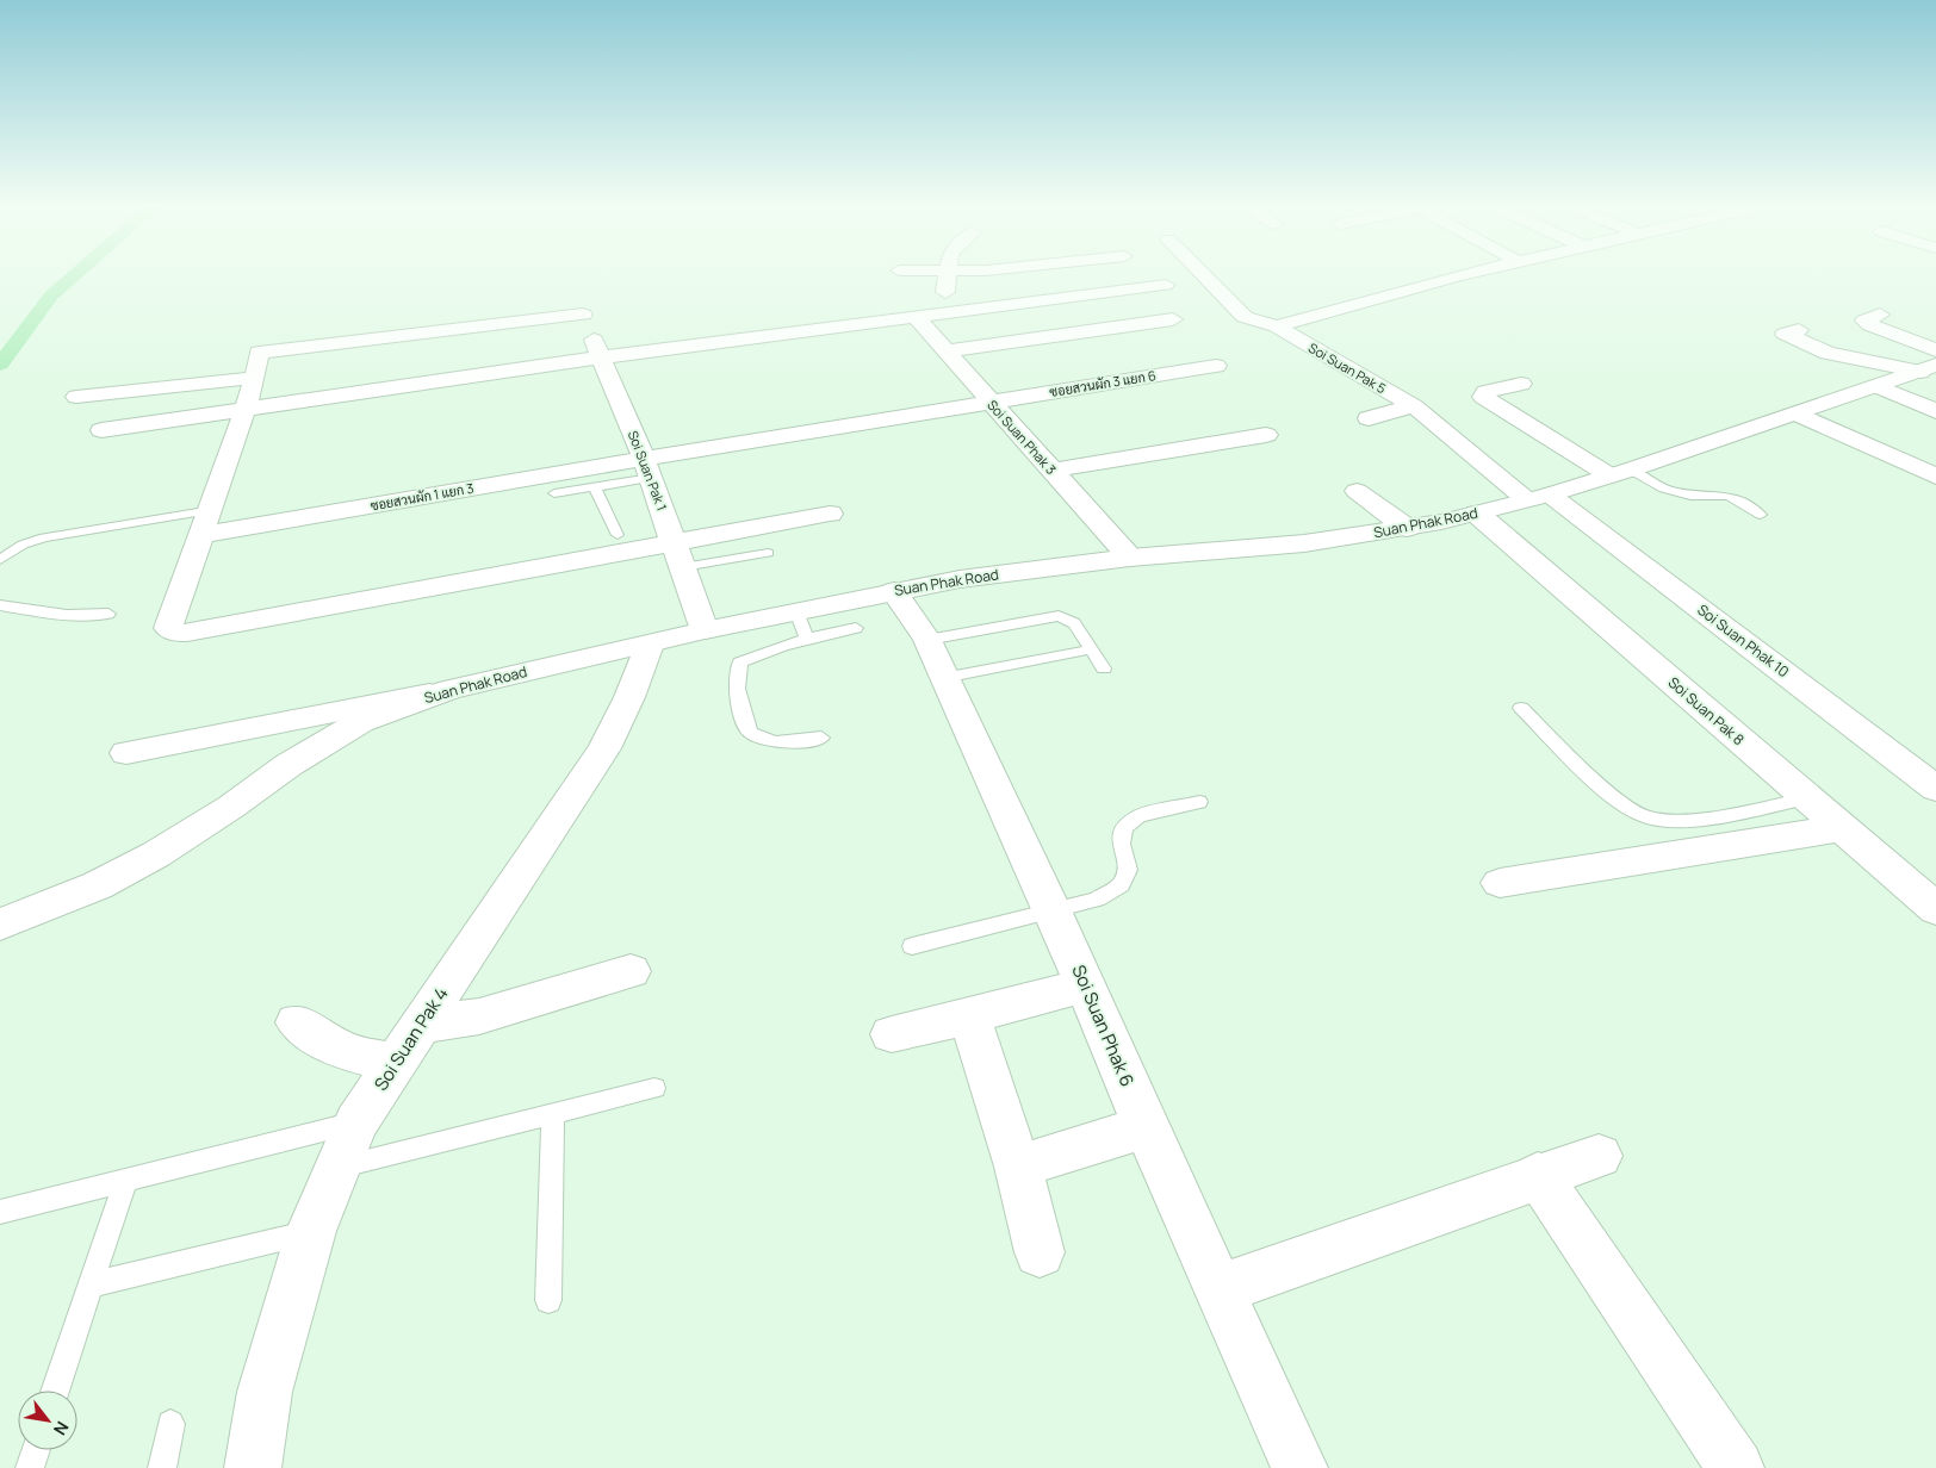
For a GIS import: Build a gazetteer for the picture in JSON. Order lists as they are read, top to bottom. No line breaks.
{"streets":{"street":["Soi Suan Pak 5","ซอยสวนผัก 3 แยก 6","Soi Suan Phak 3","Soi Suan Pak 1","ซอยสวนผัก 1 แยก 3","Suan Phak Road","Soi Suan Phak 10","Soi Suan Pak 8","Soi Suan Phak 6","Soi Suan Pak 4"]},"crossings":[["Soi Suan Pak 5","Suan Phak Road"],["Soi Suan Pak 5","Soi Suan Phak 10"],["ซอยสวนผัก 3 แยก 6","Soi Suan Phak 3"],["ซอยสวนผัก 3 แยก 6","Soi Suan Pak 1"],["ซอยสวนผัก 3 แยก 6","ซอยสวนผัก 1 แยก 3"],["Soi Suan Phak 3","Suan Phak Road"],["Soi Suan Pak 1","ซอยสวนผัก 1 แยก 3"],["Soi Suan Pak 1","Suan Phak Road"],["Suan Phak Road","Soi Suan Phak 10"],["Suan Phak Road","Soi Suan Pak 8"],["Suan Phak Road","Soi Suan Phak 6"],["Suan Phak Road","Soi Suan Pak 4"]],"north":"bottom right"}
